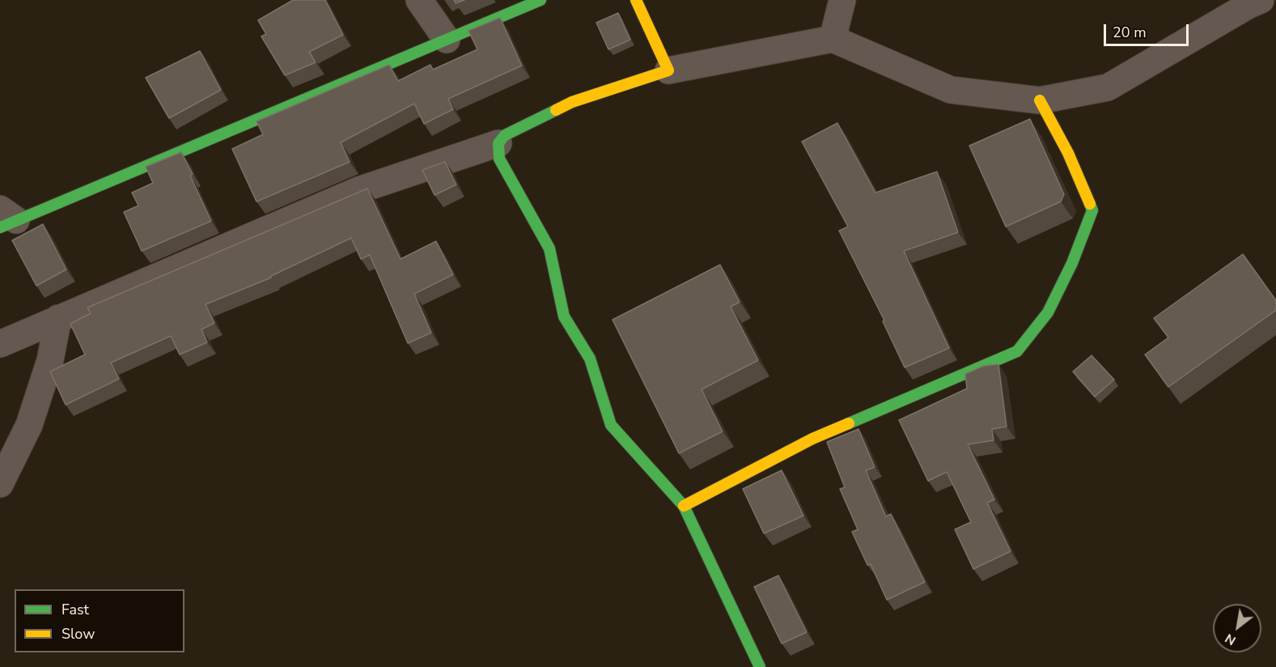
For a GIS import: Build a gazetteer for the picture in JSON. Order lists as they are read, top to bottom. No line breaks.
{"legend":["Fast","Slow"],"scale_bar":"20 m","north":"bottom left"}
